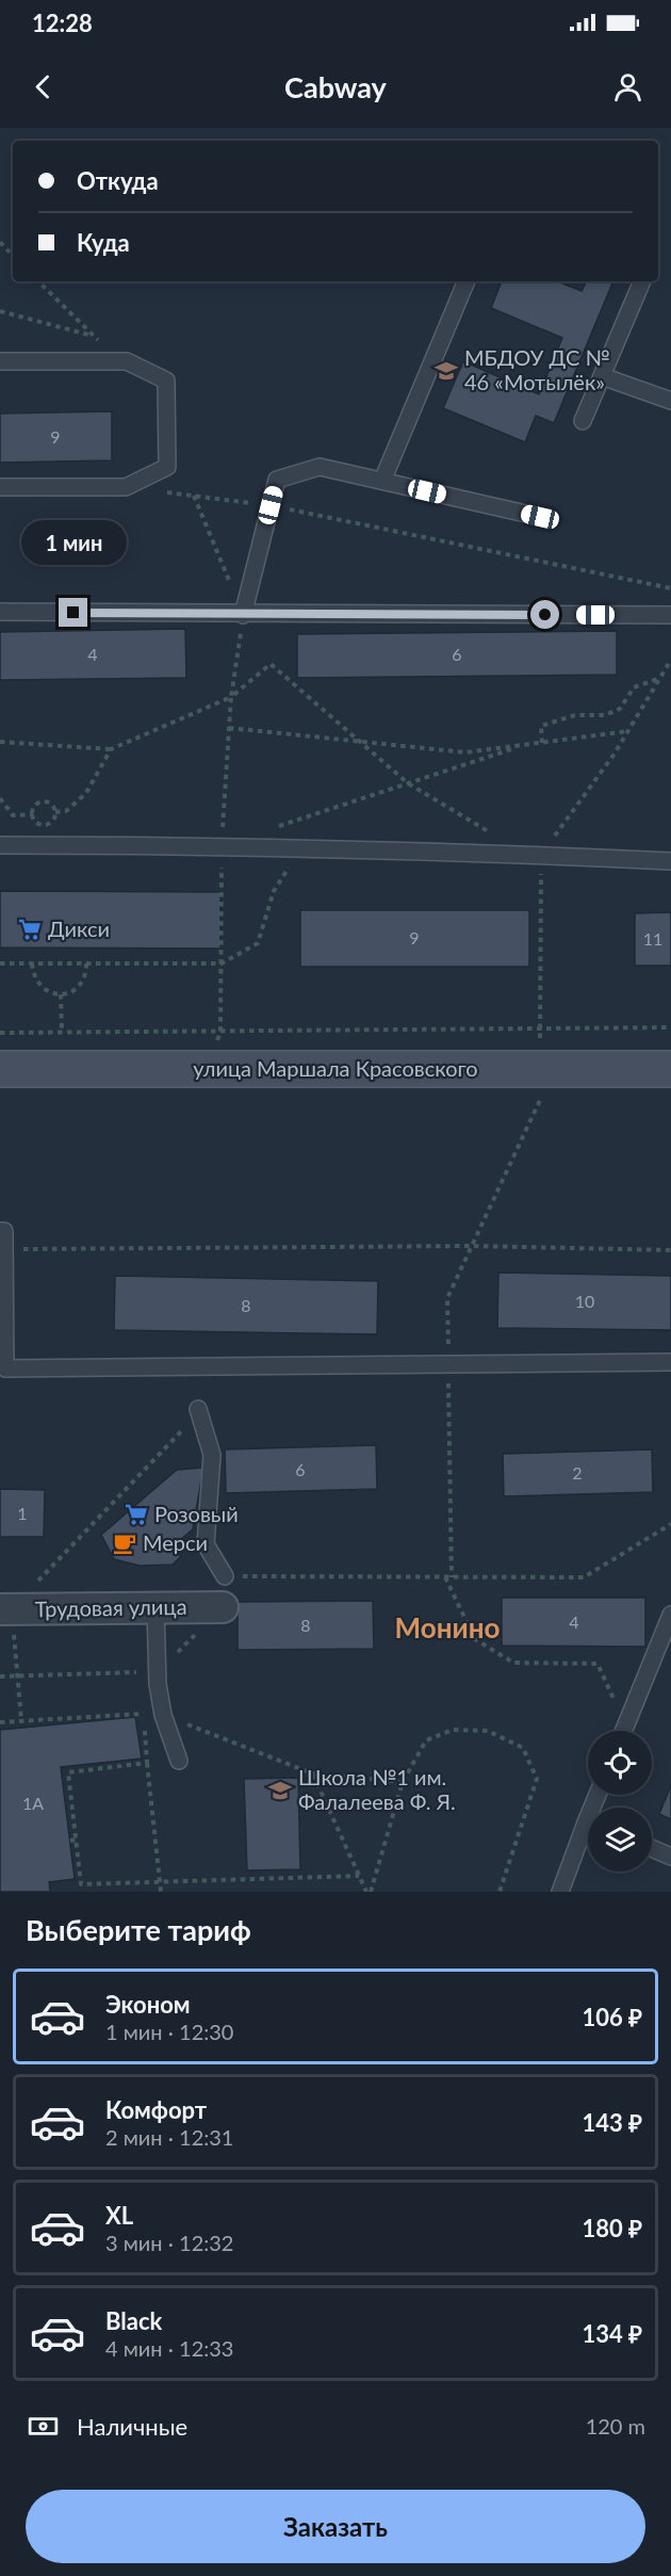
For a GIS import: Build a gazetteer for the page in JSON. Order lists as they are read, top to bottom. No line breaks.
{"streets":{"street":["улица Маршала Красовского","Трудовая улица"]},"districts":["Монино"],"places":{"school or university":["МБДОУ ДC № 46 «Мотылёк»","Школа №1 им. Фалалеева Ф. Я."],"supermarket":["Дикси","Розовый"],"cafe":["Мерси"]},"house_numbers":["9","4","6","9","11","10","8","6","2","1","4","8","1А"],"page":{"status":"12:28","header":"Cabway","banner":["Откуда","Куда"],"bubble":"1 мин","heading":"Выберите тариф","list":[{"name":"Эконом","note":"1 мин · 12:30","value":"106 ₽"},{"name":"Комфорт","note":"2 мин · 12:31","value":"143 ₽"},{"name":"XL","note":"3 мин · 12:32","value":"180 ₽"},{"name":"Black","note":"4 мин · 12:33","value":"134 ₽"}],"pay":["Наличные","120 m"],"buttons":"Заказать"}}
